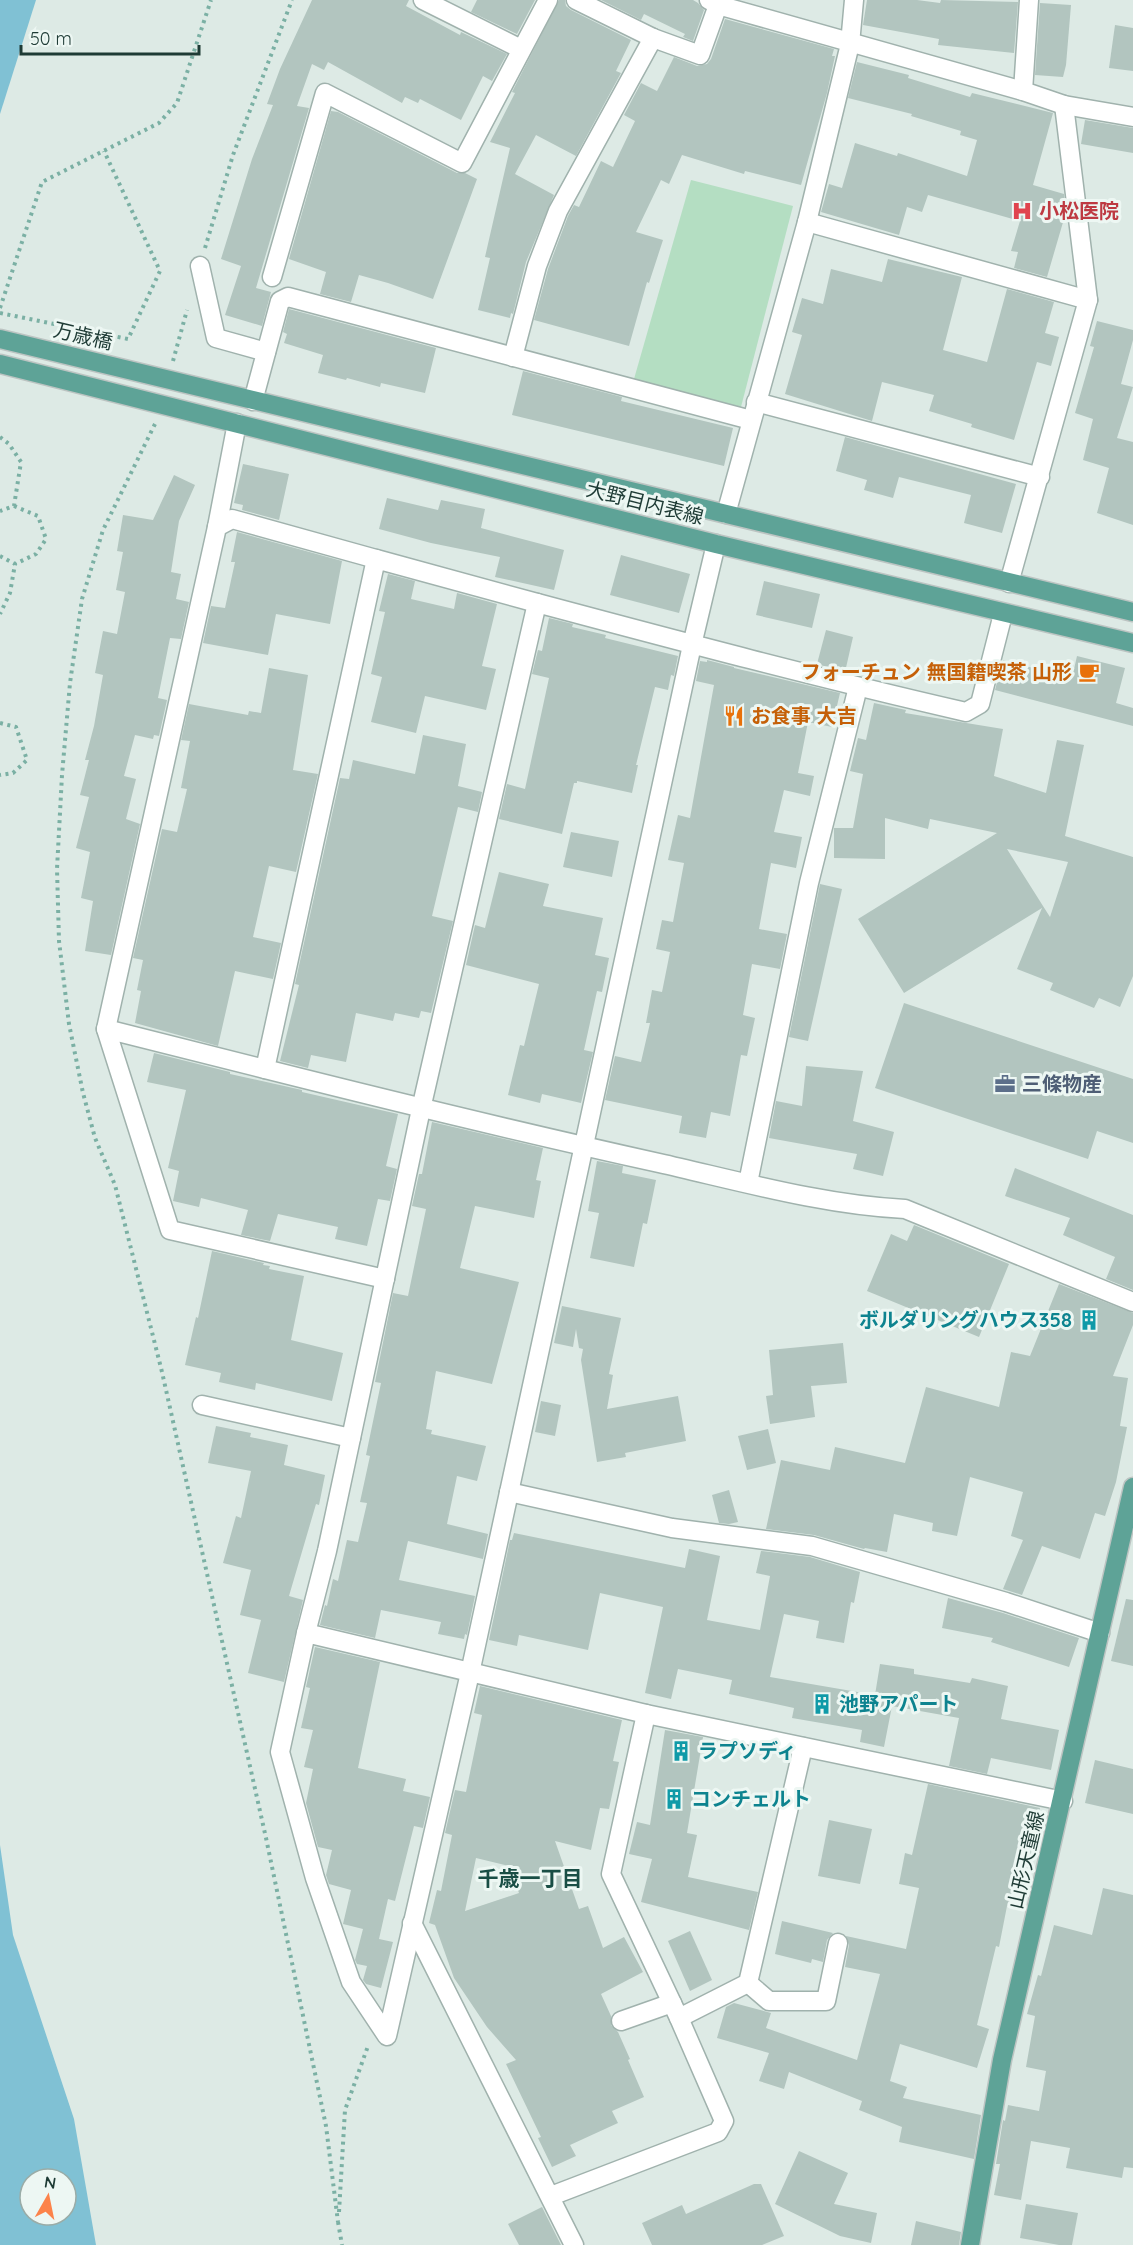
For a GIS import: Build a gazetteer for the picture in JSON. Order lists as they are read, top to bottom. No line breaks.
{"streets":{"main road":["万歳橋","大野目内表線","山形天童線"]},"crossings":[["万歳橋","大野目内表線"]],"districts":["千歳一丁目"],"places":{"hospital":["小松医院"],"cafe":["フォーチュン 無国籍喫茶 山形"],"restaurant":["お食事 大吉"],"office":["三條物産"],"building":["ボルダリングハウス358","池野アパート","ラプソディ","コンチェルト"]},"scale_bar":"50 m","north":"top"}
